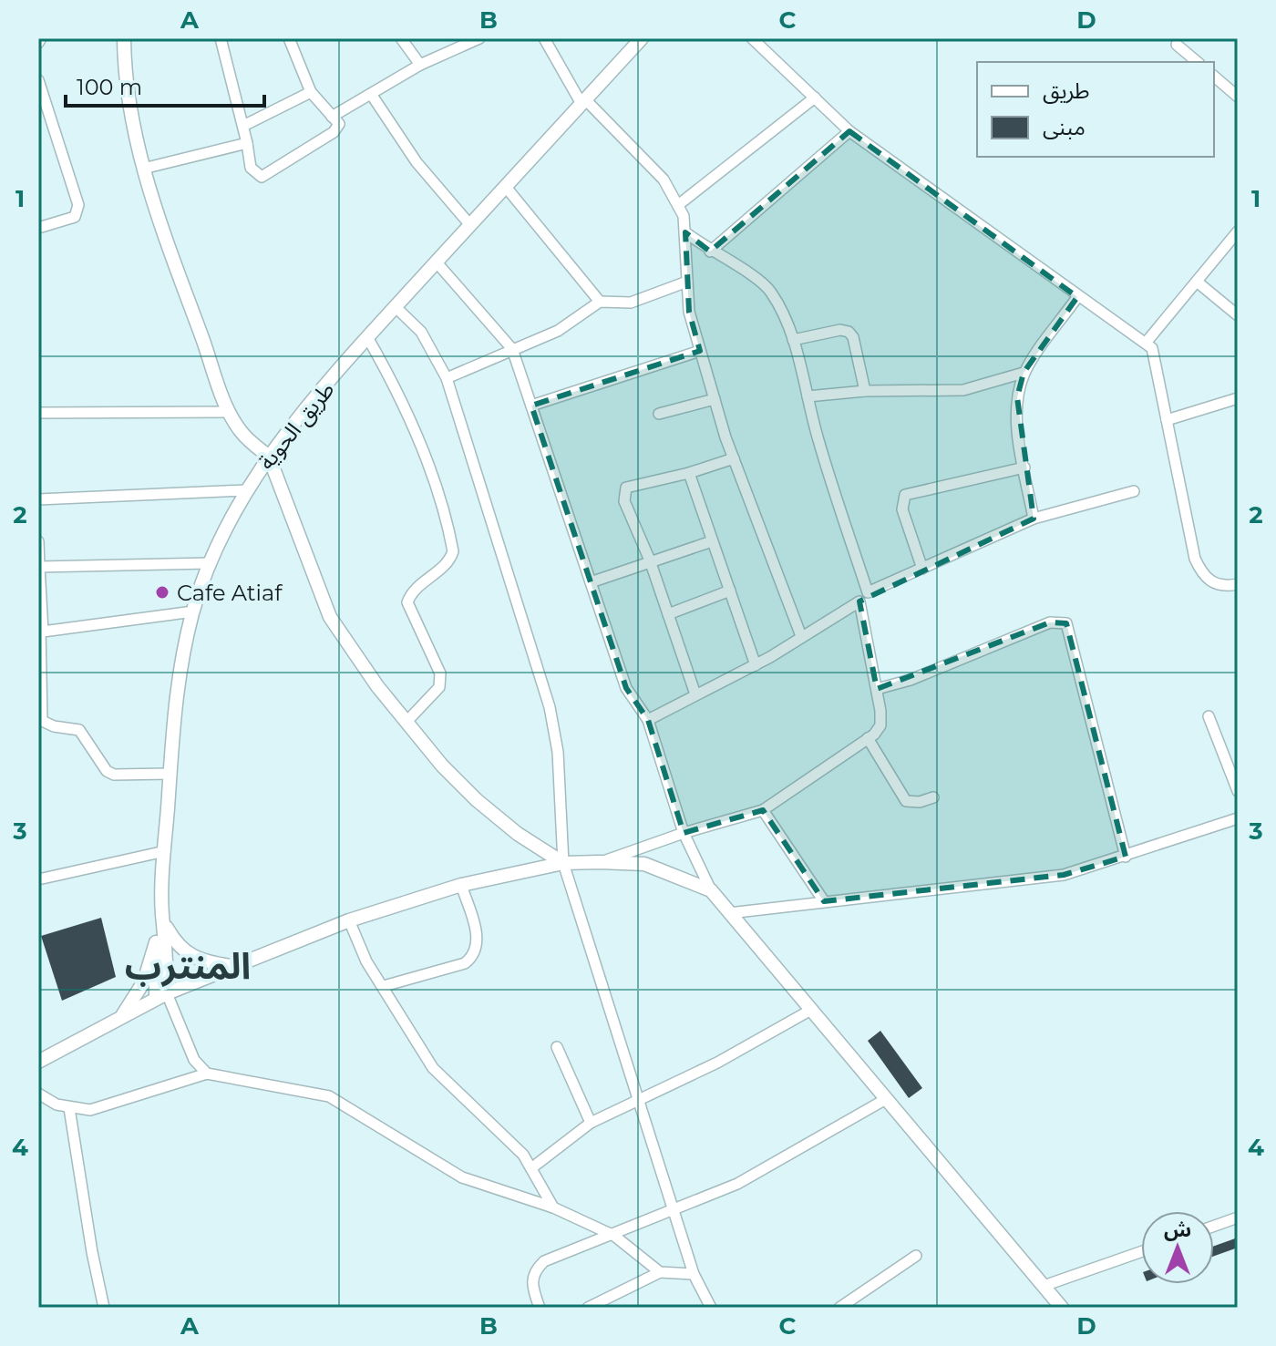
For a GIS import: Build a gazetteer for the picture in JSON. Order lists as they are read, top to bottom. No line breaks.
{"streets":{"street":["طريق الحوية"]},"districts":["المنترب"],"places":["Cafe Atiaf"],"legend":["طريق","مبنى"],"scale_bar":"100 m","north":"top","grid":{"columns":["A","B","C","D"],"rows":["1","2","3","4"]}}
